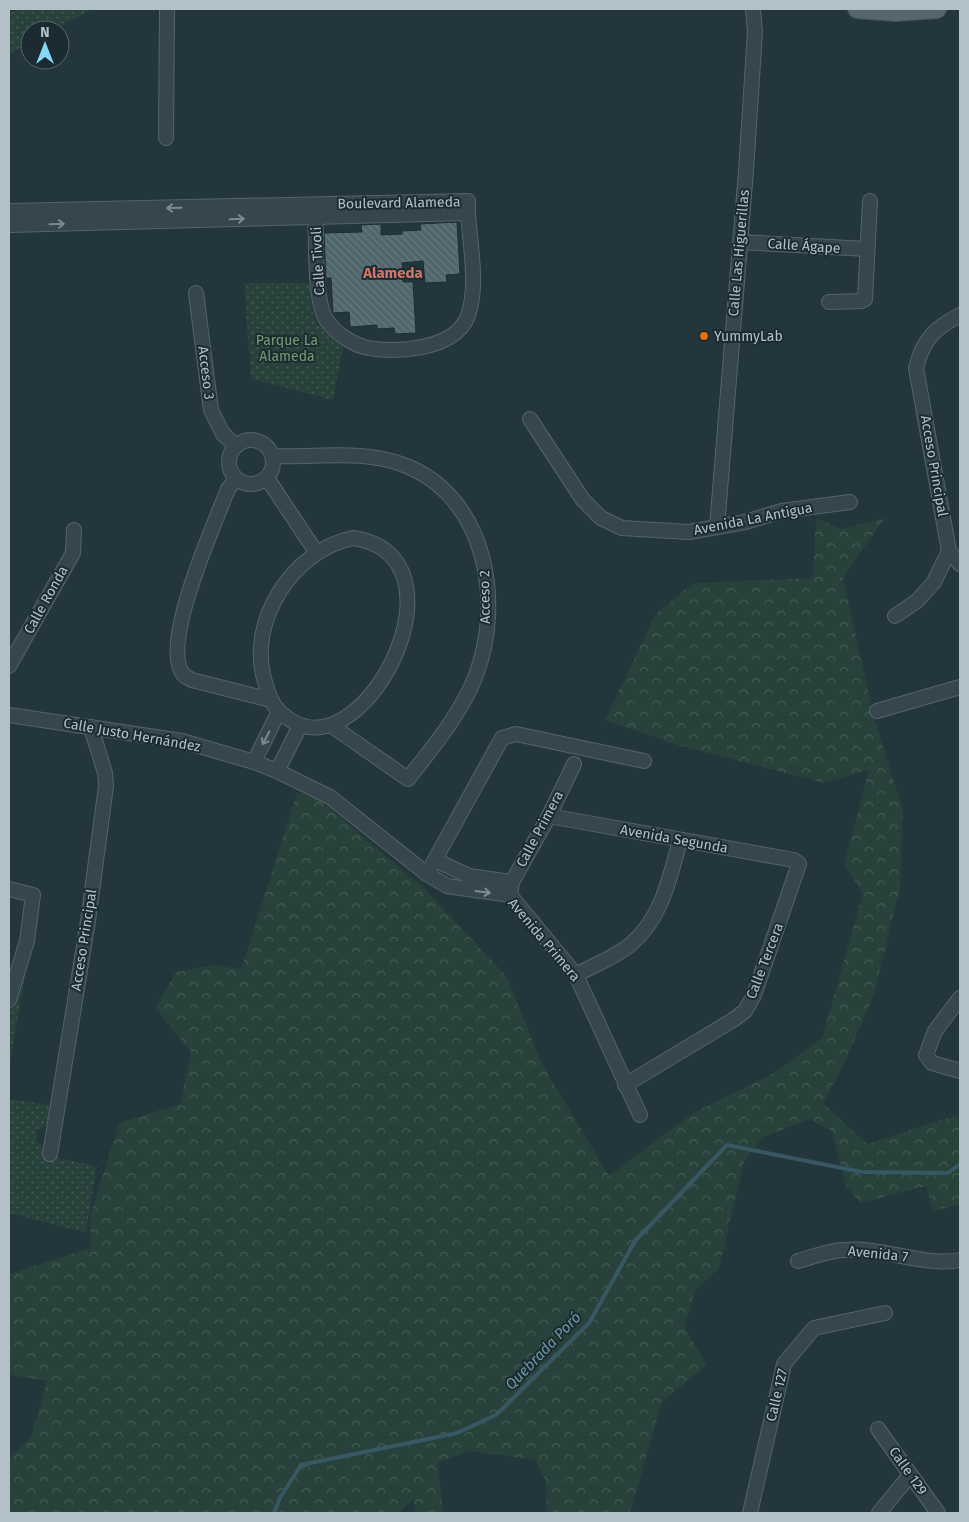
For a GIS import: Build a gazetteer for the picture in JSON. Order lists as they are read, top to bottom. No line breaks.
{"streets":{"street":["Boulevard Alameda","Calle Ágape","Calle Las Higuerillas","Calle Tivoli","Acceso 3","Acceso Principal","Avenida La Antigua","Acceso 2","Calle Ronda","Calle Justo Hernández","Calle Primera","Avenida Segunda","Avenida Primera","Calle Tercera","Avenida 7","Calle 127","Calle 129"]},"crossings":[["Boulevard Alameda","Calle Tivoli"],["Calle Ágape","Calle Las Higuerillas"],["Calle Las Higuerillas","Avenida La Antigua"],["Acceso 3","Acceso 2"],["Acceso Principal","Calle Justo Hernández"],["Calle Justo Hernández","Avenida Primera"],["Calle Primera","Avenida Segunda"],["Calle Primera","Avenida Primera"],["Avenida Segunda","Calle Tercera"],["Avenida Primera","Calle Tercera"]],"districts":["Alameda"],"water":["Quebrada Poró"],"parks":["Parque La Alameda"],"places":["YummyLab"],"north":"top"}
